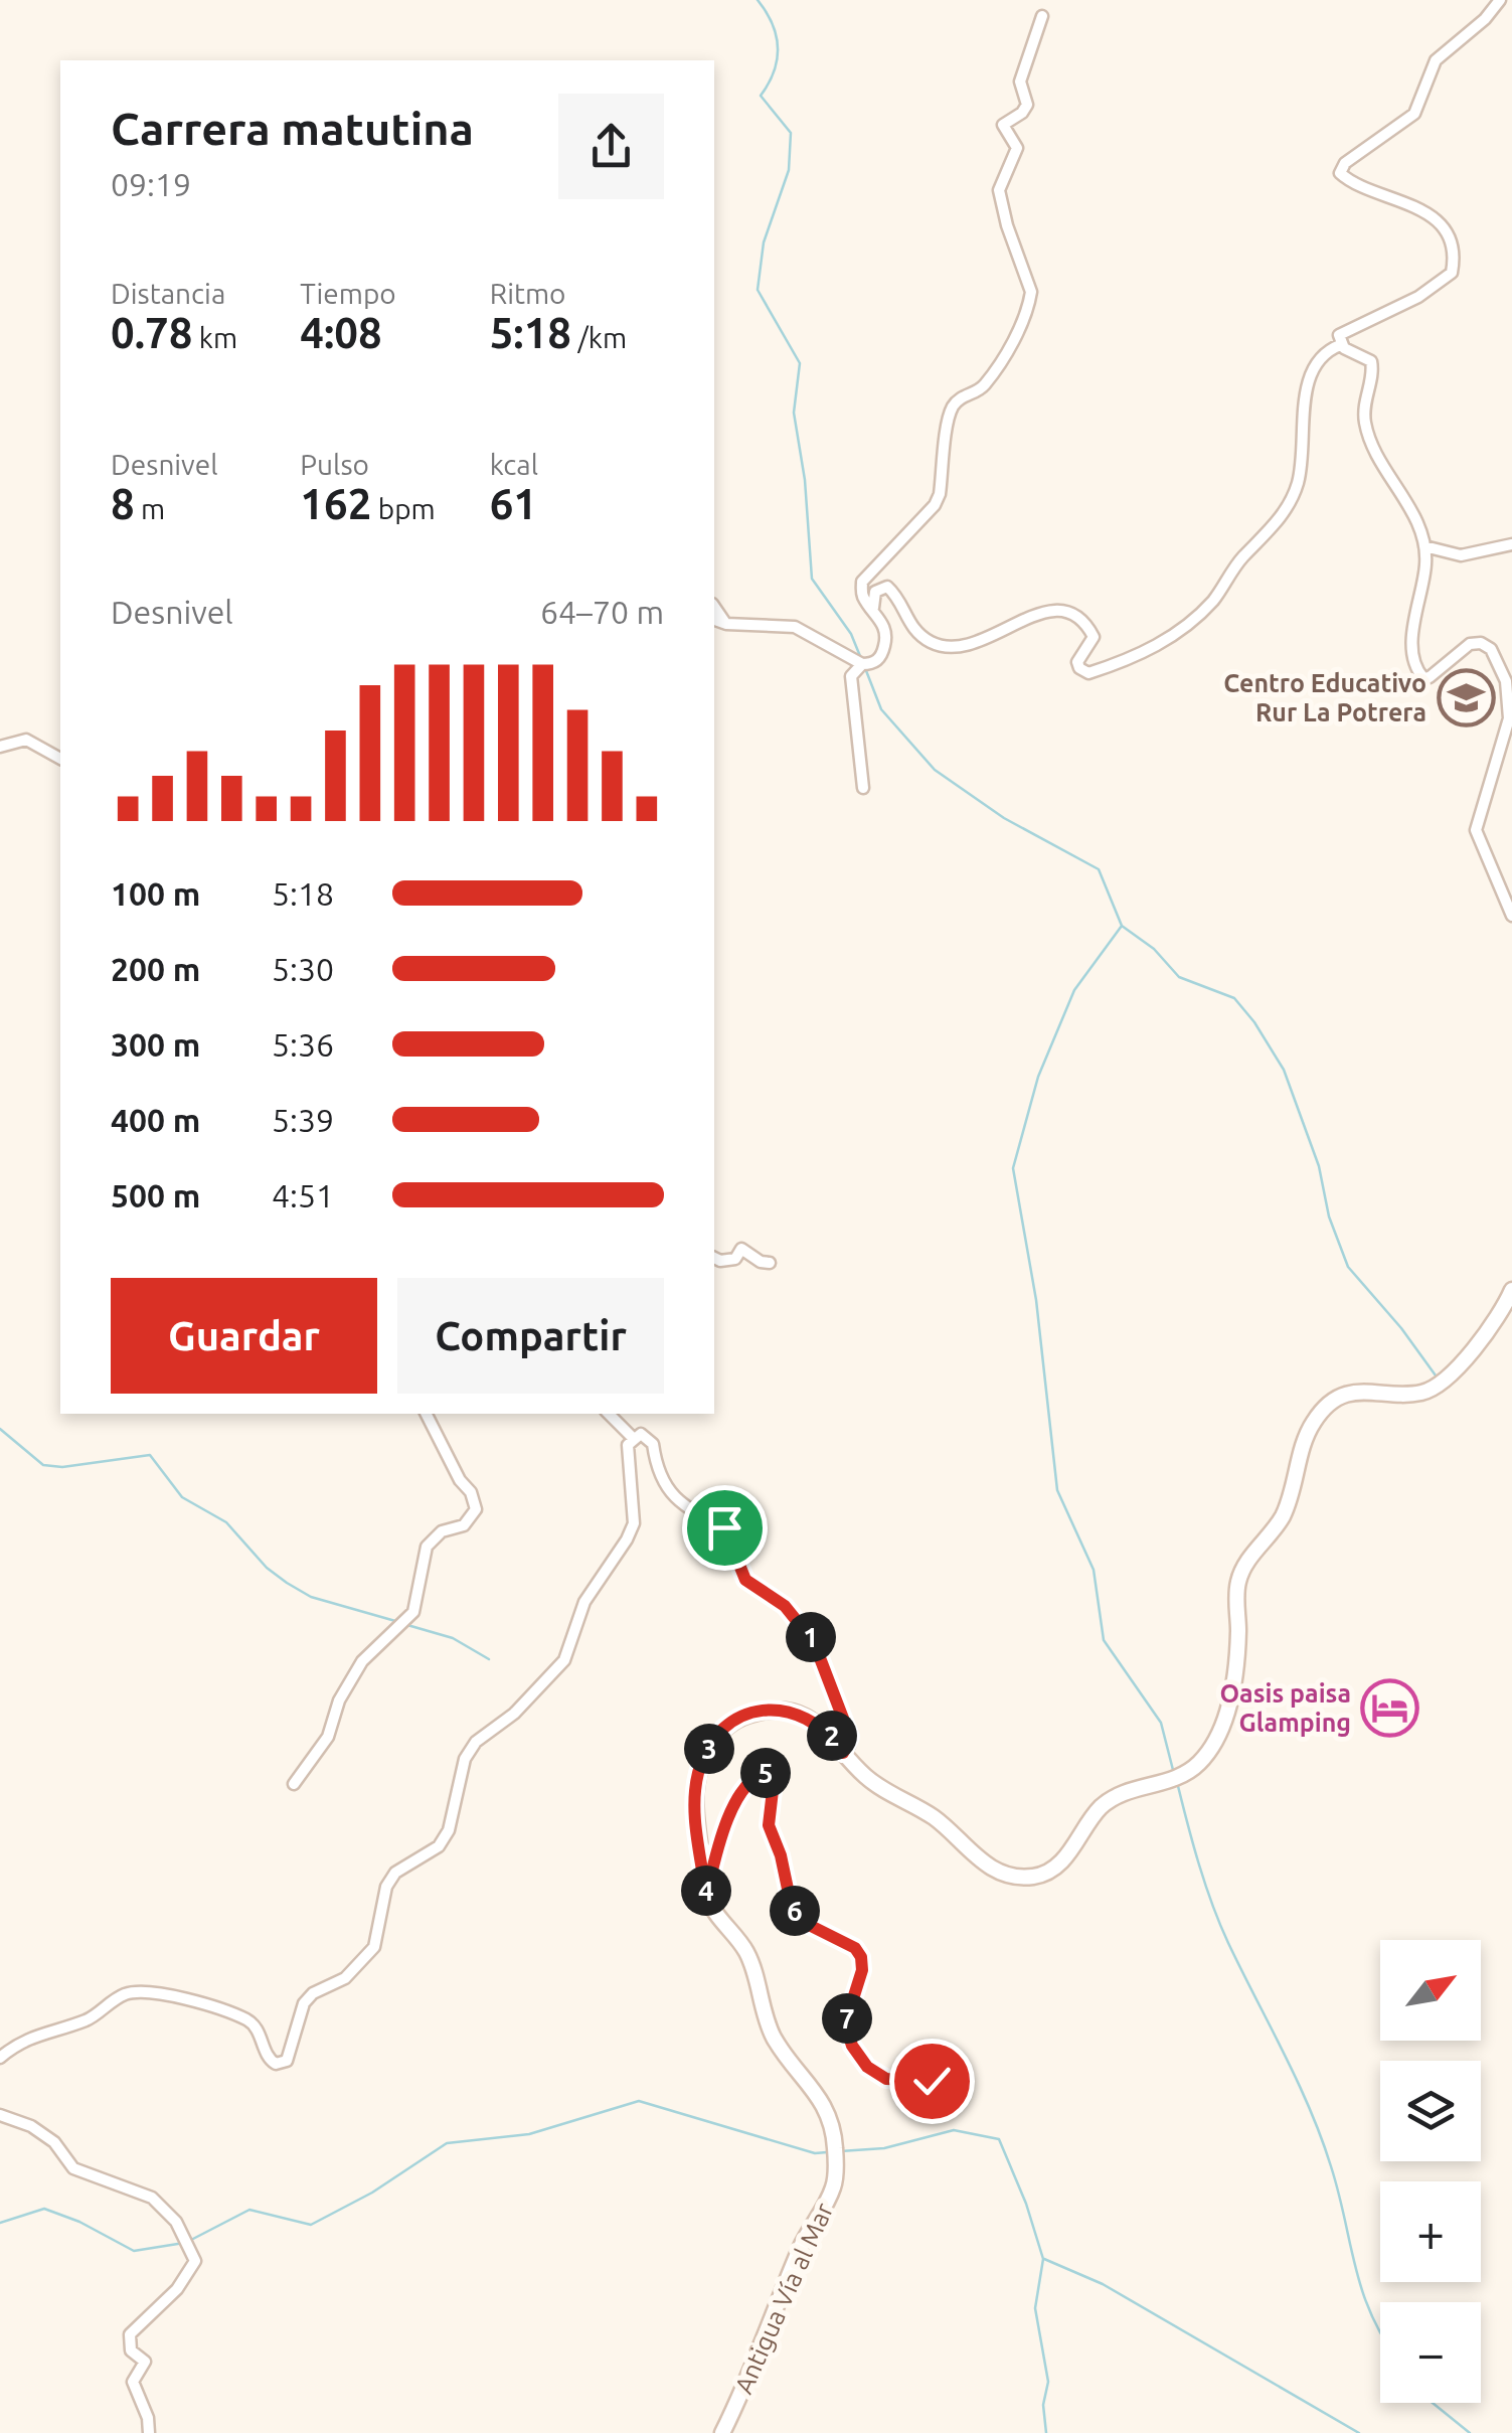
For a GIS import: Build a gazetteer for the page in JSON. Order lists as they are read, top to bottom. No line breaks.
{"streets":{"main road":["Antigua Vía al Mar"]},"places":{"school or university":["Centro Educativo Rur La Potrera"],"hotel":["Oasis paisa Glamping"]},"north":"top right","page":{"heading":["Carrera matutina","09:19"],"stats":[["Distancia","0.78 km"],["Tiempo","4:08"],["Ritmo","5:18 /km"],["Desnivel","8 m"],["Pulso","162 bpm"],["kcal","61"]],"chart":["Desnivel","64–70 m"],"list":[{"name":"100 m","note":"5:18"},{"name":"200 m","note":"5:30"},{"name":"300 m","note":"5:36"},{"name":"400 m","note":"5:39"},{"name":"500 m","note":"4:51"}],"buttons":["Guardar","Compartir"],"pins":["1","2","3","5","4","6","7"],"map_buttons":["+","−"]}}
